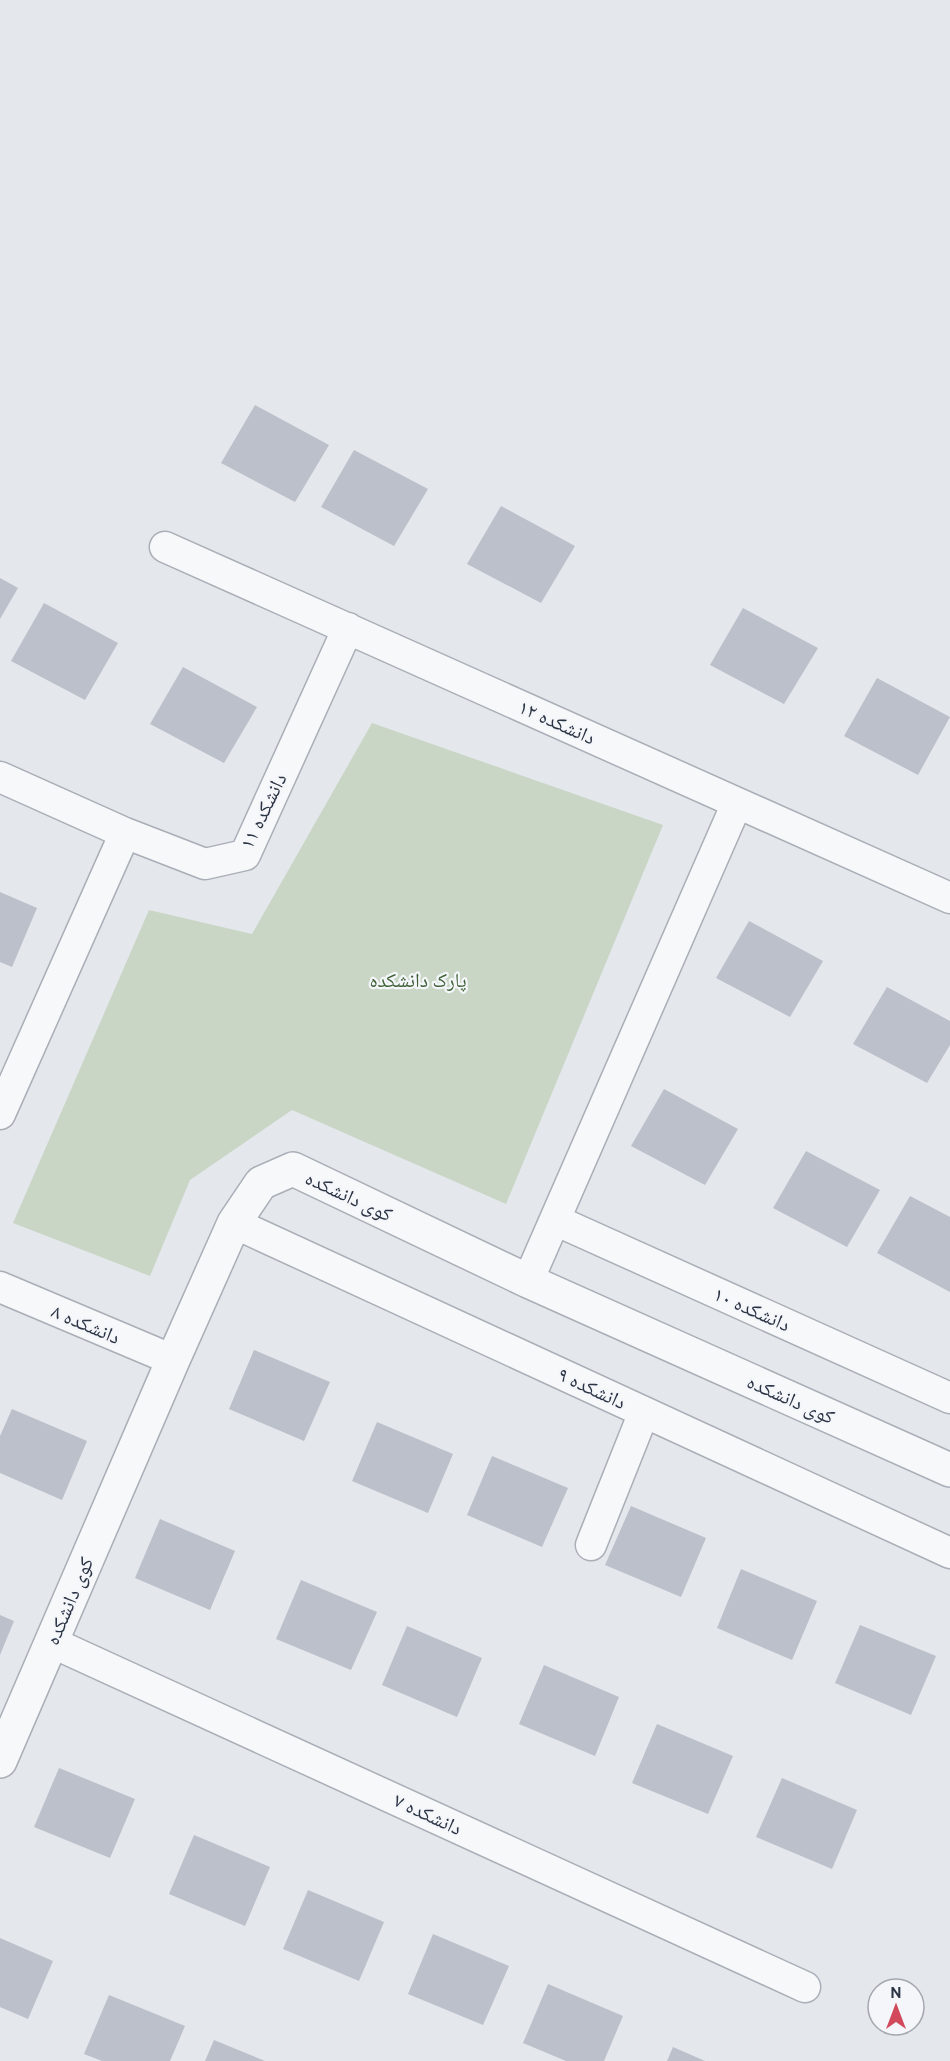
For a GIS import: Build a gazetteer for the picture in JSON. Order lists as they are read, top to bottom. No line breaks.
{"streets":{"street":["دانشکده ۱۲","دانشکده ۱۱","کوی دانشکده","دانشکده ۱۰","دانشکده ۸","دانشکده ۹","دانشکده ۷"]},"crossings":[["دانشکده ۱۲","دانشکده ۱۱"],["کوی دانشکده","دانشکده ۸"],["کوی دانشکده","دانشکده ۹"],["کوی دانشکده","دانشکده ۷"]],"parks":["پارک دانشکده"],"north":"top"}
